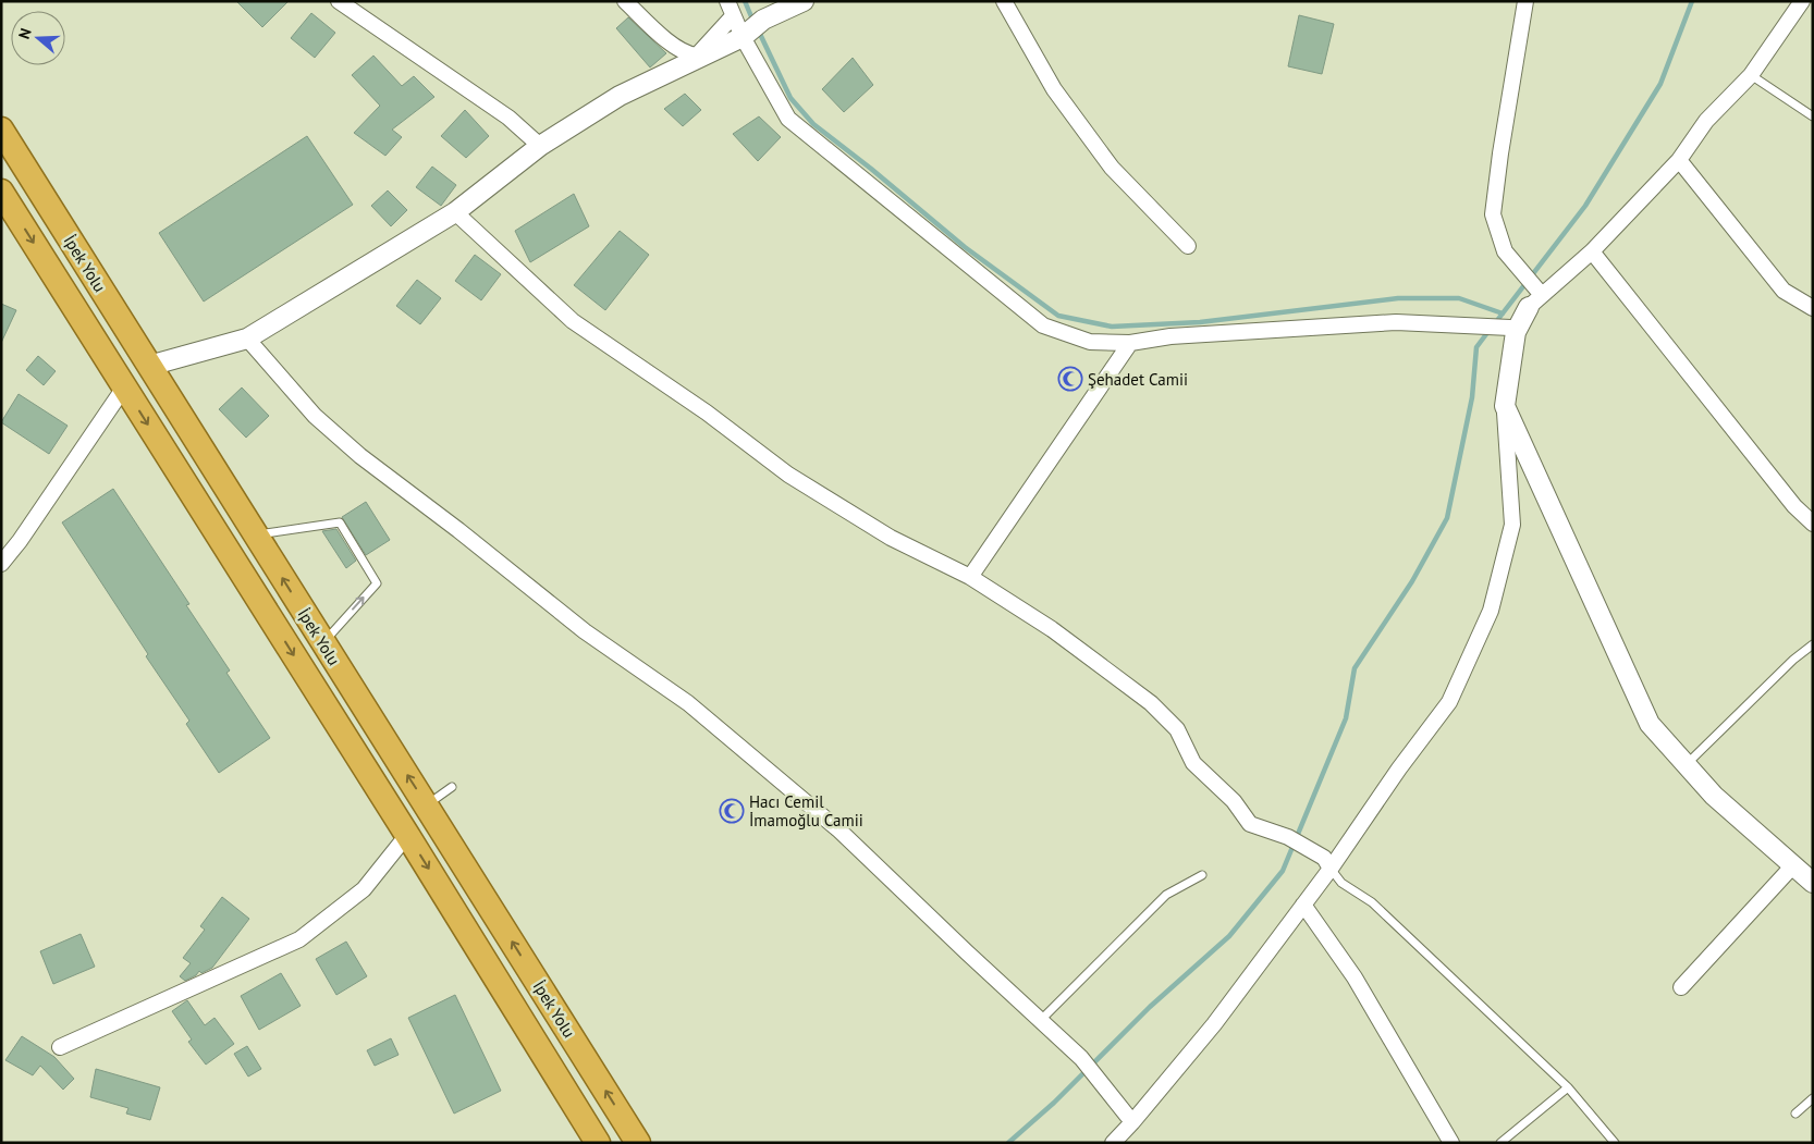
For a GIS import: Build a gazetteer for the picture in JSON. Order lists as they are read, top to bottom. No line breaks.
{"streets":{"highway":["İpek Yolu"]},"places":{"mosque":["Şehadet Camii","Hacı Cemil İmamoğlu Camii"]},"north":"left"}
